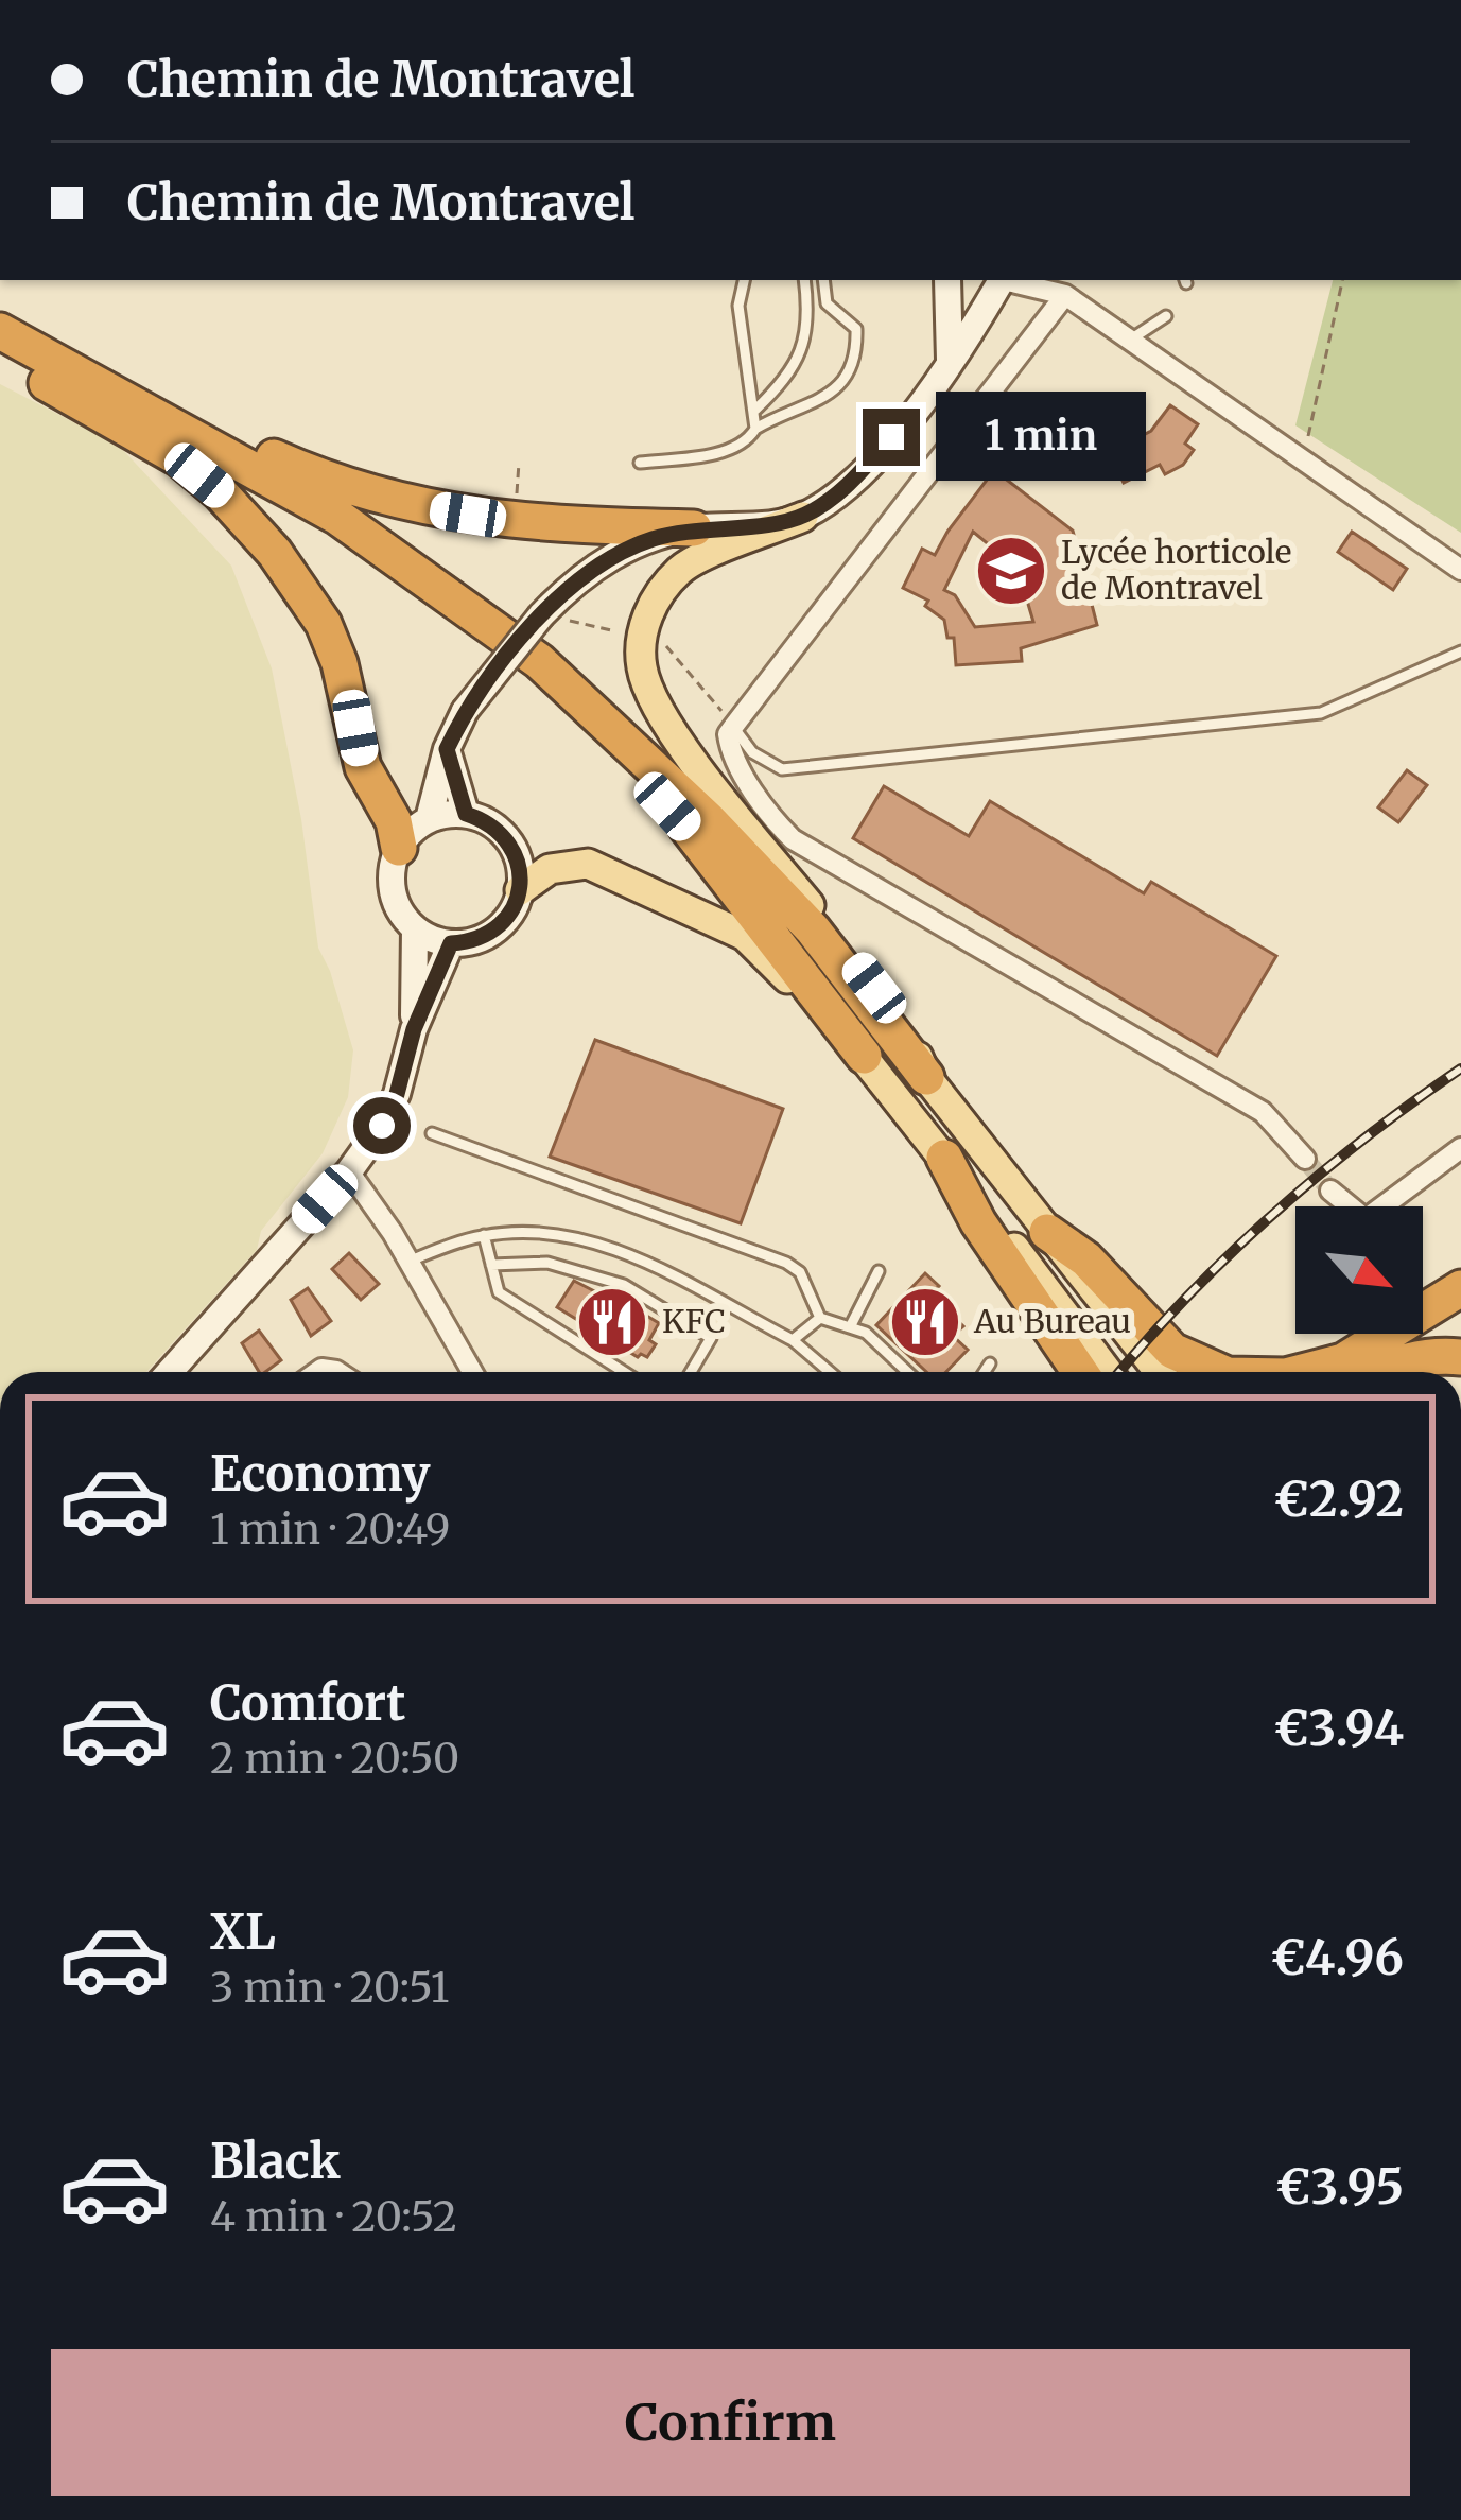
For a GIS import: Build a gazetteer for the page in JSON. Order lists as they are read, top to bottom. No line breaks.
{"places":{"school or university":["Lycée horticole de Montravel"],"restaurant":["KFC","Au Bureau"]},"north":"bottom right","page":{"banner":["Chemin de Montravel","Chemin de Montravel"],"bubble":"1 min","list":[{"name":"Economy","note":"1 min · 20:49","value":"€2.92"},{"name":"Comfort","note":"2 min · 20:50","value":"€3.94"},{"name":"XL","note":"3 min · 20:51","value":"€4.96"},{"name":"Black","note":"4 min · 20:52","value":"€3.95"}],"buttons":"Confirm"}}
